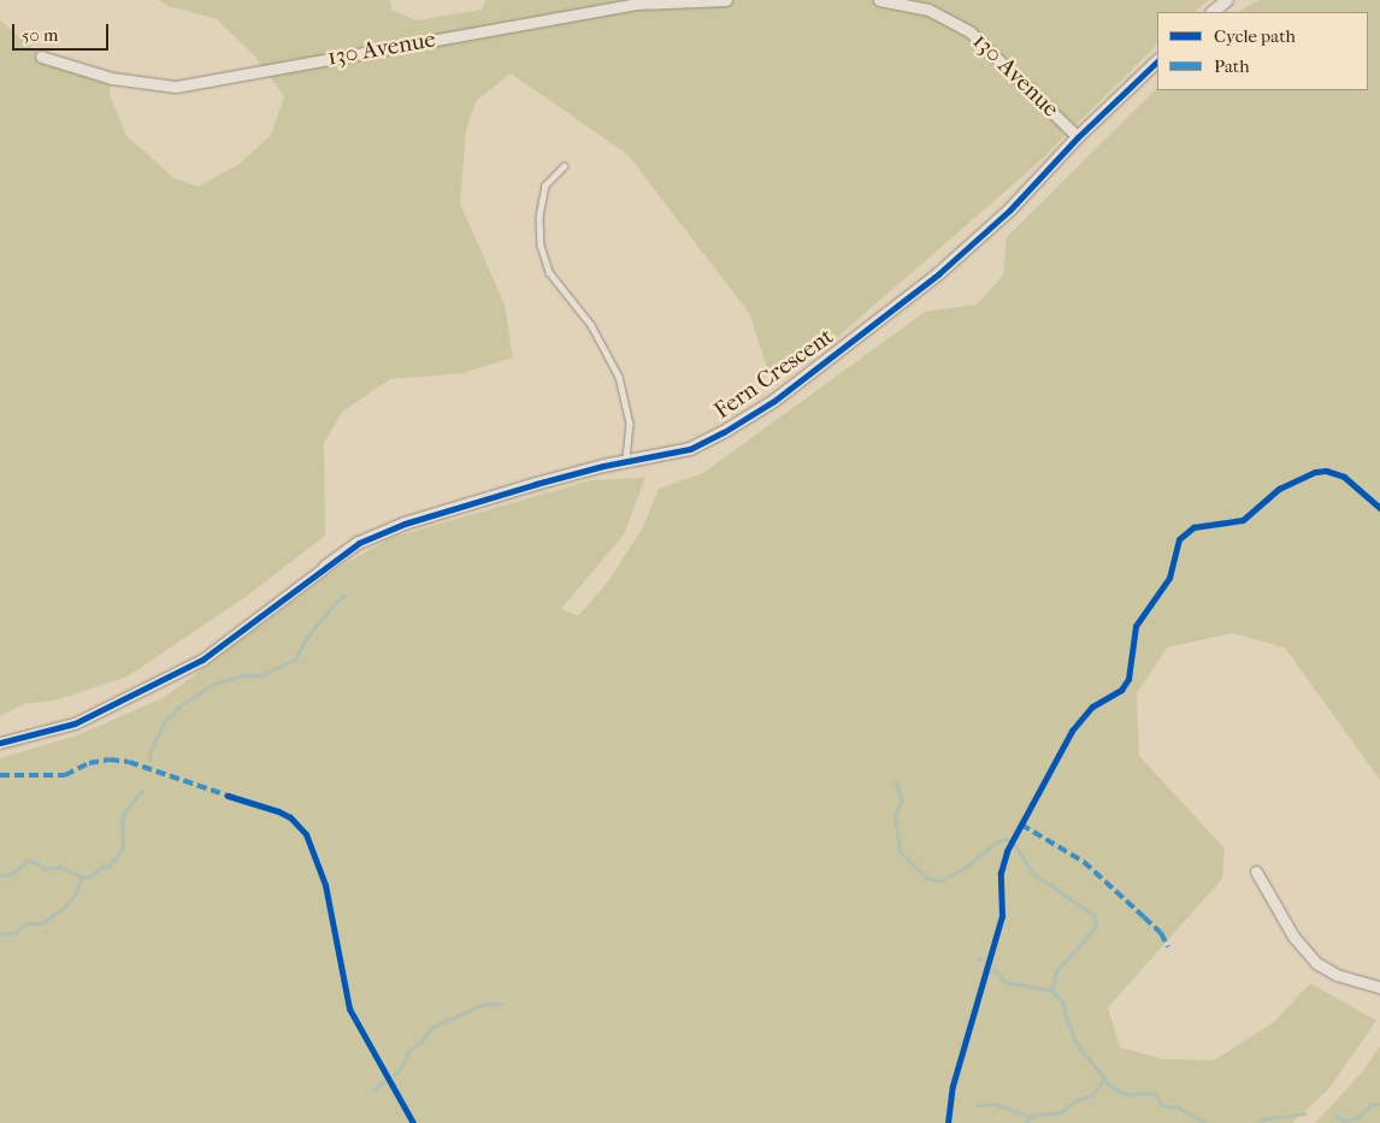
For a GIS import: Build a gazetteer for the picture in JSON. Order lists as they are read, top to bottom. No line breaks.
{"streets":{"street":["130 Avenue","Fern Crescent"]},"crossings":[["130 Avenue","Fern Crescent"]],"legend":["Cycle path","Path"],"scale_bar":"50 m"}
